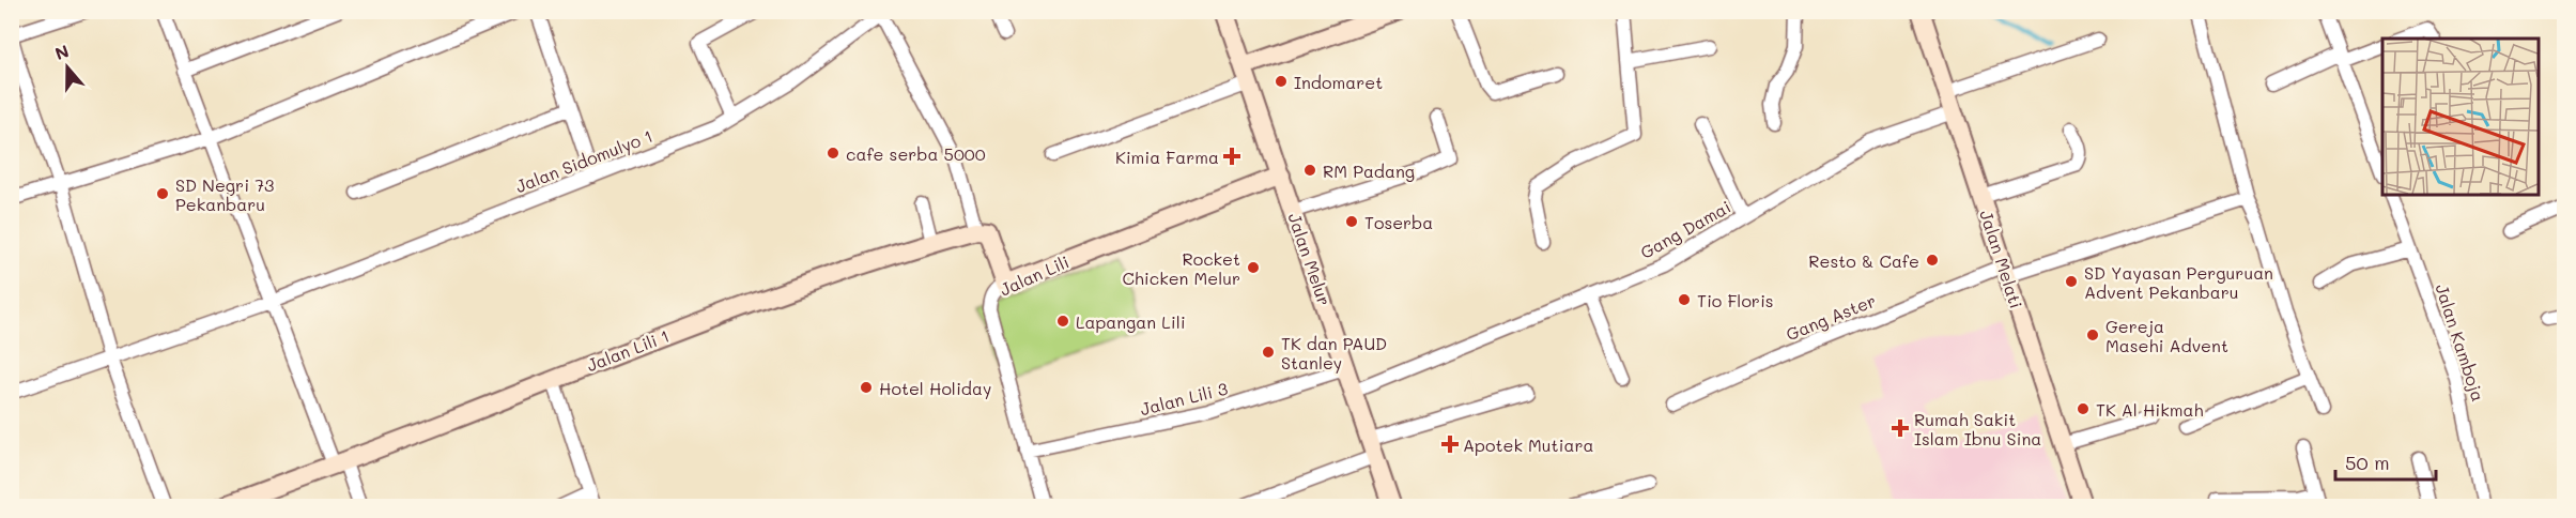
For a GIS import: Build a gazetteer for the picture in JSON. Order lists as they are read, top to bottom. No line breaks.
{"streets":{"street":["Jalan Sidomulyo 1","Gang Damai","Jalan Melur","Jalan Melati","Jalan Lili","Gang Aster","Jalan Kamboja","Jalan Lili 1","Jalan Lili 3"]},"crossings":[["Gang Damai","Jalan Melur"],["Gang Damai","Jalan Melati"],["Jalan Melur","Jalan Lili"],["Jalan Melur","Jalan Lili 3"],["Jalan Melati","Gang Aster"],["Jalan Lili","Jalan Lili 3"]],"places":{"other":["Indomaret","cafe serba 5000","RM Padang","SD Negri 73 Pekanbaru","Toserba","Resto & Cafe","Rocket Chicken Melur","SD Yayasan Perguruan Advent Pekanbaru","Tio Floris","Lapangan Lili","Gereja Masehi Advent","TK dan PAUD Stanley","Hotel Holiday","TK Al Hikmah"],"health":["Kimia Farma","Rumah Sakit Islam Ibnu Sina","Apotek Mutiara"]},"scale_bar":"50 m","north":"top"}
